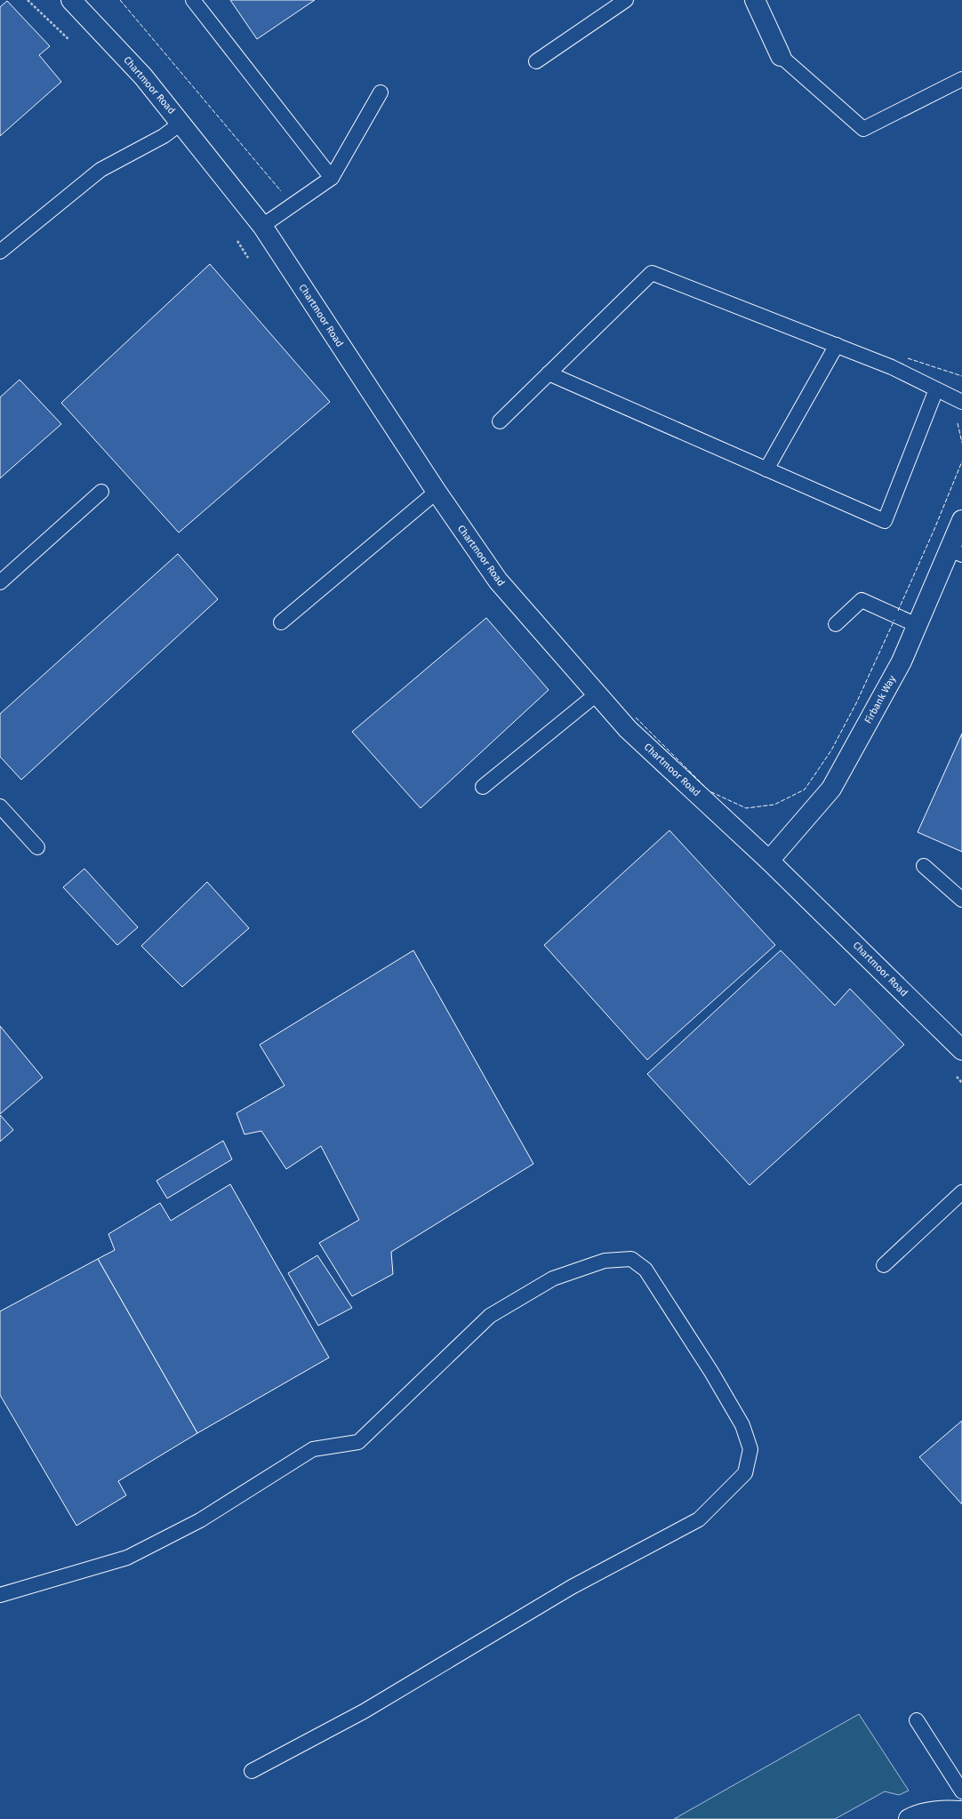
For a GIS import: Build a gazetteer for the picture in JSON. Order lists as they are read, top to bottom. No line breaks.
{"streets":{"street":["Chartmoor Road","Firbank Way"]},"crossings":[["Chartmoor Road","Firbank Way"]]}
